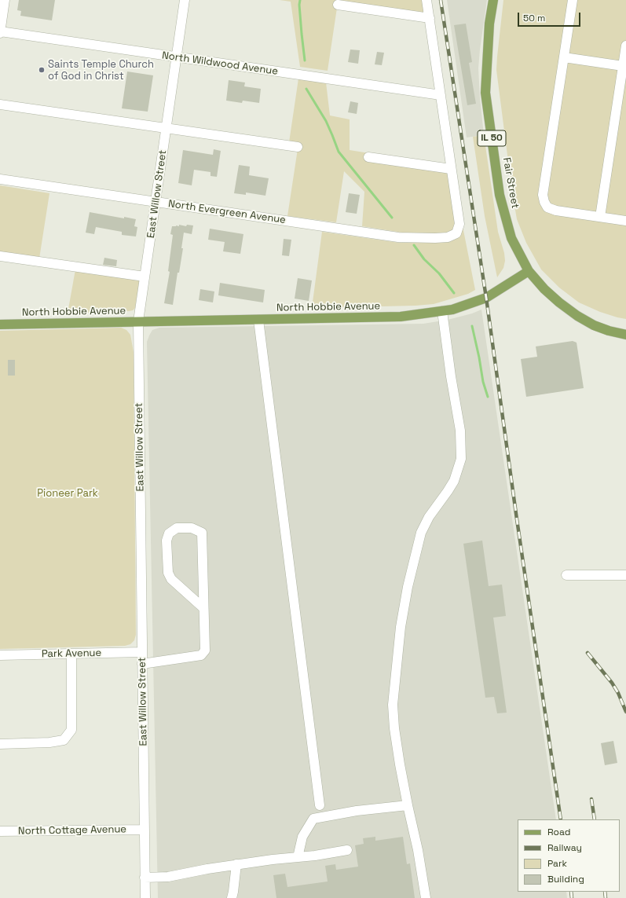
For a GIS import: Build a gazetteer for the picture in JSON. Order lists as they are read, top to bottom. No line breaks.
{"streets":{"main road":["IL 50","Fair Street","North Hobbie Avenue"],"street":["North Wildwood Avenue","East Willow Street","North Evergreen Avenue","Park Avenue","North Cottage Avenue"]},"crossings":[["North Wildwood Avenue","East Willow Street"],["North Wildwood Avenue","North Evergreen Avenue"],["IL 50","Fair Street"],["IL 50","North Hobbie Avenue"],["Fair Street","North Hobbie Avenue"],["East Willow Street","North Evergreen Avenue"],["East Willow Street","North Hobbie Avenue"],["East Willow Street","Park Avenue"],["East Willow Street","North Cottage Avenue"]],"parks":["Pioneer Park"],"places":["Saints Temple Church of God in Christ"],"legend":["Road","Railway","Park","Building"],"scale_bar":"50 m"}
